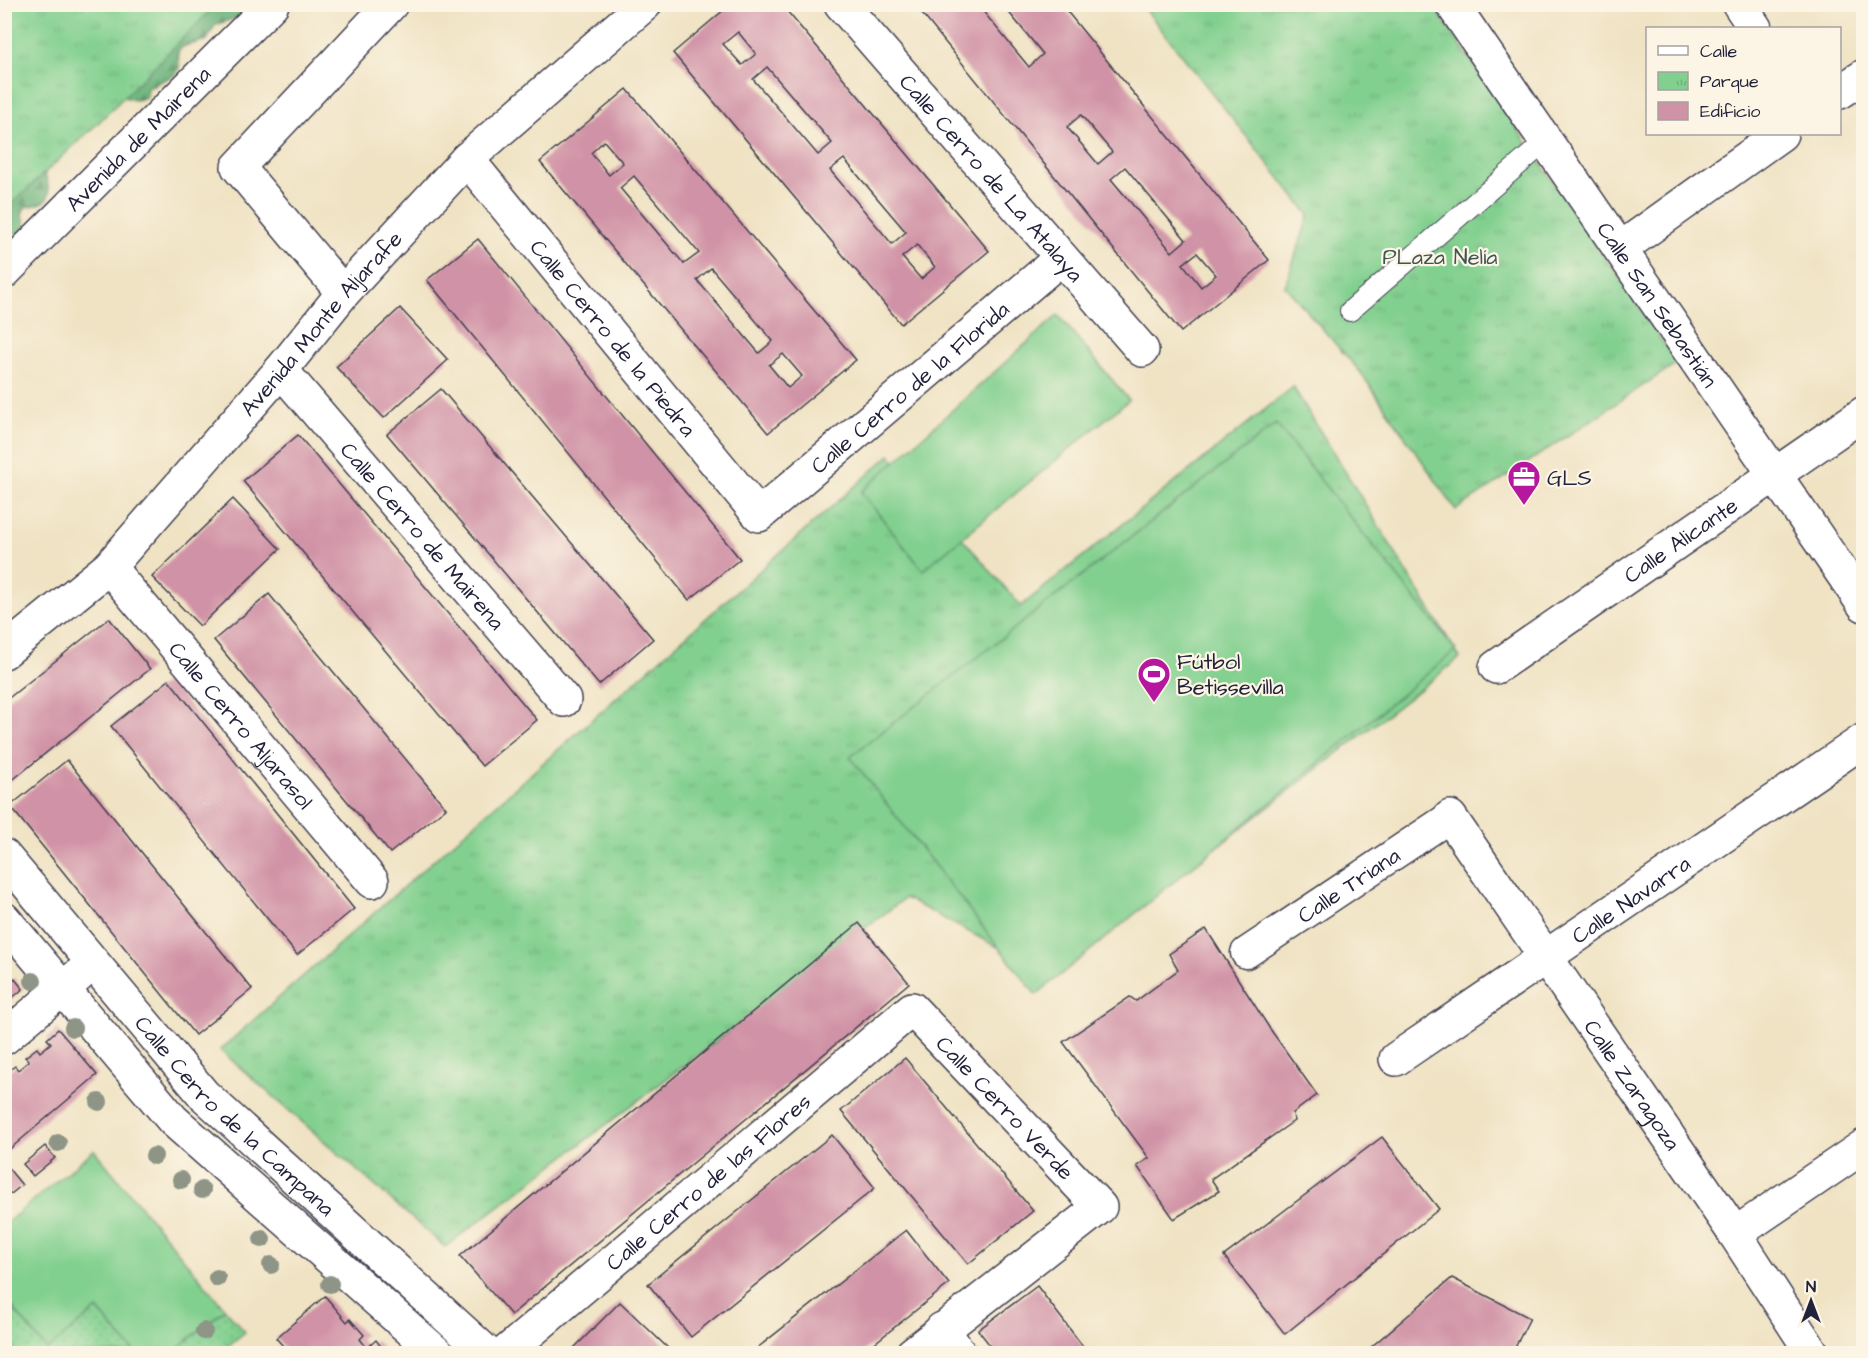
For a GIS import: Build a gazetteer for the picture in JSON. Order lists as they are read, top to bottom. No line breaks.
{"streets":{"street":["Avenida de Mairena","Calle Cerro de La Atalaya","Calle San Sebastián","Avenida Monte Aljarafe","Calle Cerro de la Piedra","Calle Cerro de la Florida","Calle Cerro de Mairena","Calle Alicante","Calle Cerro Aljarasol","Calle Triana","Calle Navarra","Calle Zaragoza","Calle Cerro Verde","Calle Cerro de la Campana","Calle Cerro de las Flores"]},"crossings":[["Calle Cerro de La Atalaya","Calle Cerro de la Florida"],["Calle San Sebastián","Calle Alicante"],["Avenida Monte Aljarafe","Calle Cerro de la Piedra"],["Avenida Monte Aljarafe","Calle Cerro de Mairena"],["Avenida Monte Aljarafe","Calle Cerro Aljarasol"],["Calle Cerro de la Piedra","Calle Cerro de la Florida"],["Calle Triana","Calle Zaragoza"],["Calle Navarra","Calle Zaragoza"],["Calle Cerro Verde","Calle Cerro de las Flores"]],"parks":["PLaza Nelía"],"places":{"office":["GLS"],"sports":["Fútbol Betissevilla"]},"legend":["Calle","Parque","Edificio"],"north":"top"}
